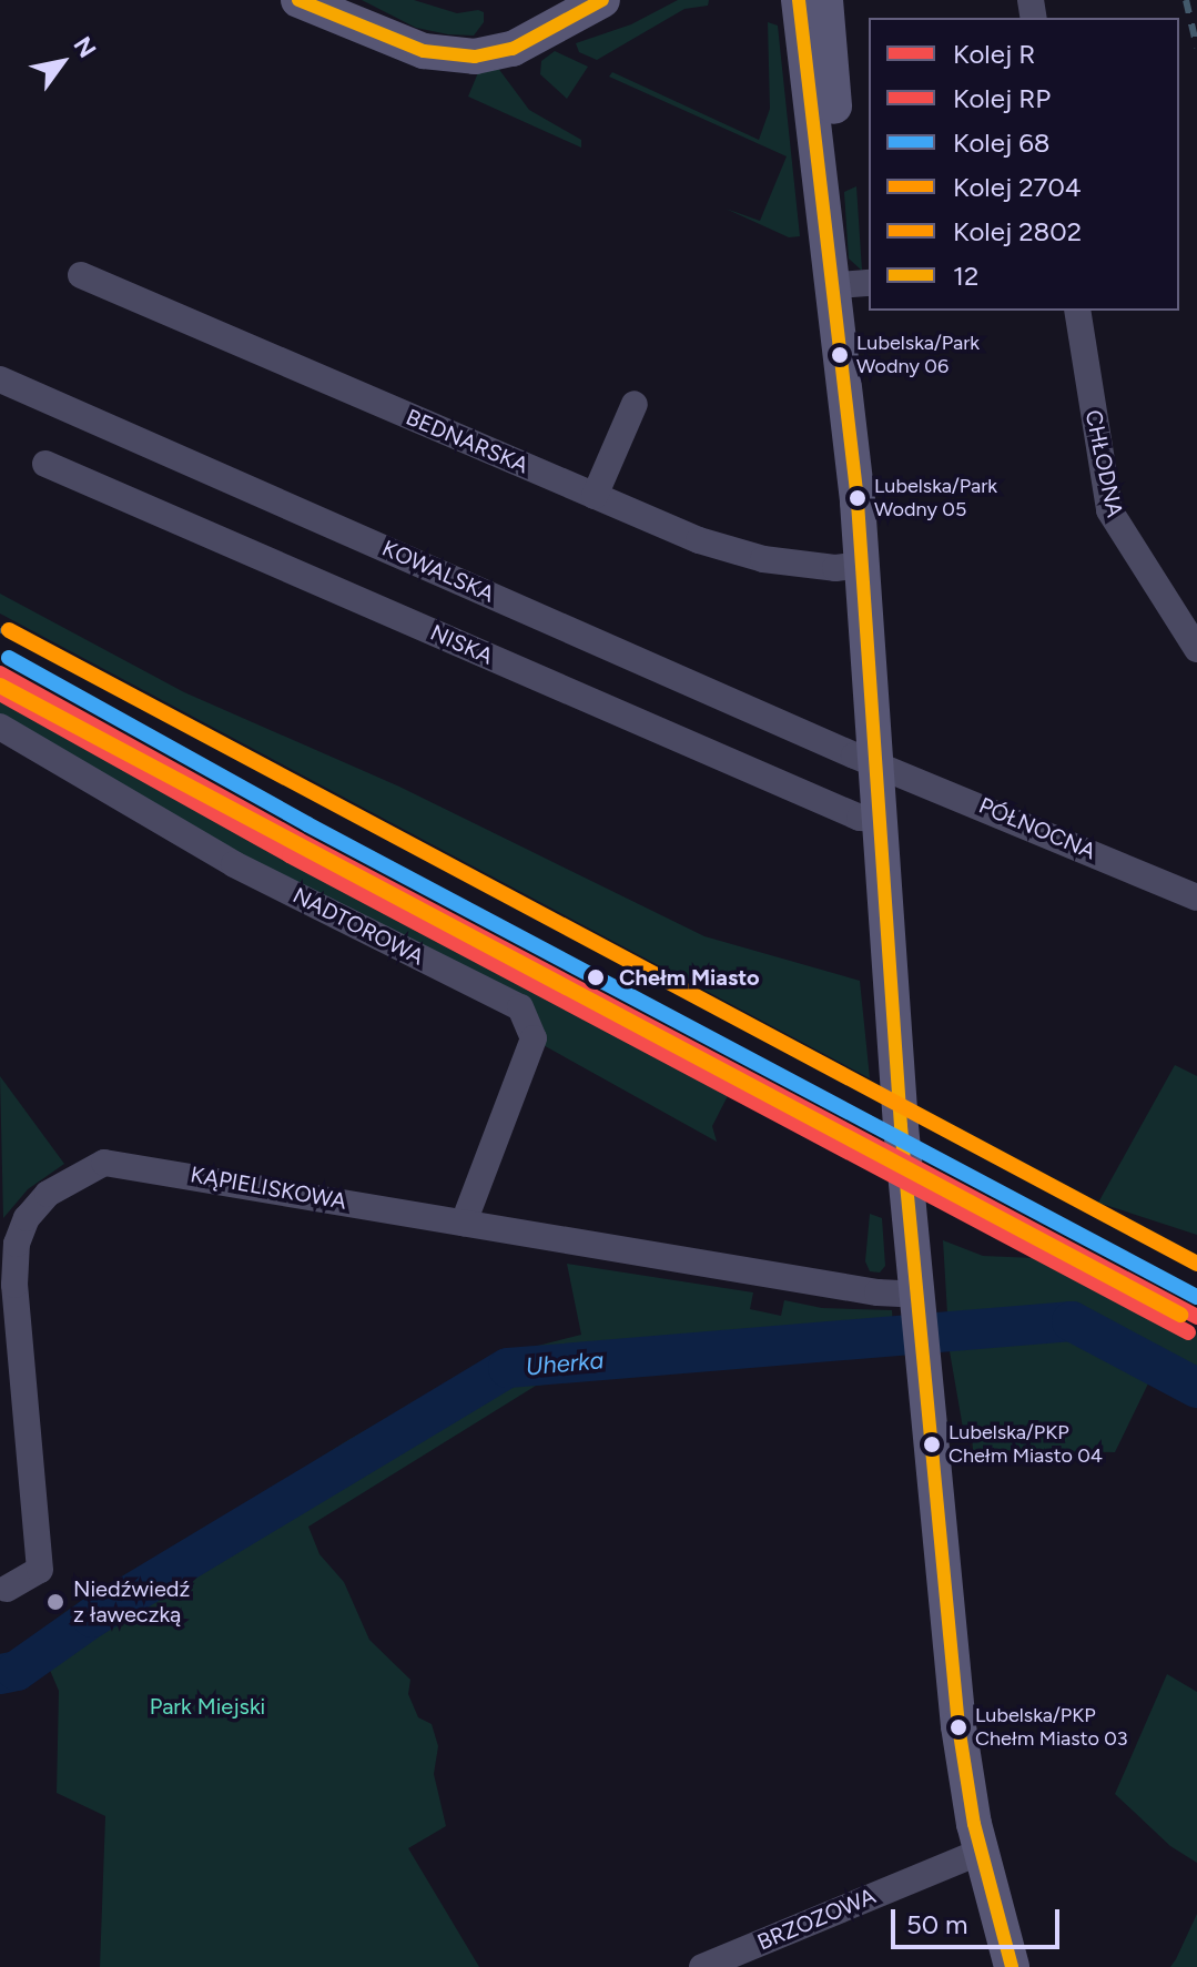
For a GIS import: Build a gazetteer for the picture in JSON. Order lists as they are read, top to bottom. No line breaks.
{"streets":{"street":["BEDNARSKA","CHŁODNA","KOWALSKA","NISKA","PÓŁNOCNA","NADTOROWA","KĄPIELISKOWA","BRZOZOWA"]},"crossings":[["KOWALSKA","PÓŁNOCNA"],["NADTOROWA","KĄPIELISKOWA"]],"water":["Uherka"],"parks":["Park Miejski"],"places":["Lubelska/Park Wodny 06","Lubelska/Park Wodny 05","Chełm Miasto","Lubelska/PKP Chełm Miasto 04","Niedźwiedź z ławeczką","Lubelska/PKP Chełm Miasto 03"],"lines":["transit line 12","rail line 2704","rail line 68","rail line R","rail line 2802","rail line RP"],"legend":["Kolej R","Kolej RP","Kolej 68","Kolej 2704","Kolej 2802","12"],"scale_bar":"50 m","north":"top right"}
